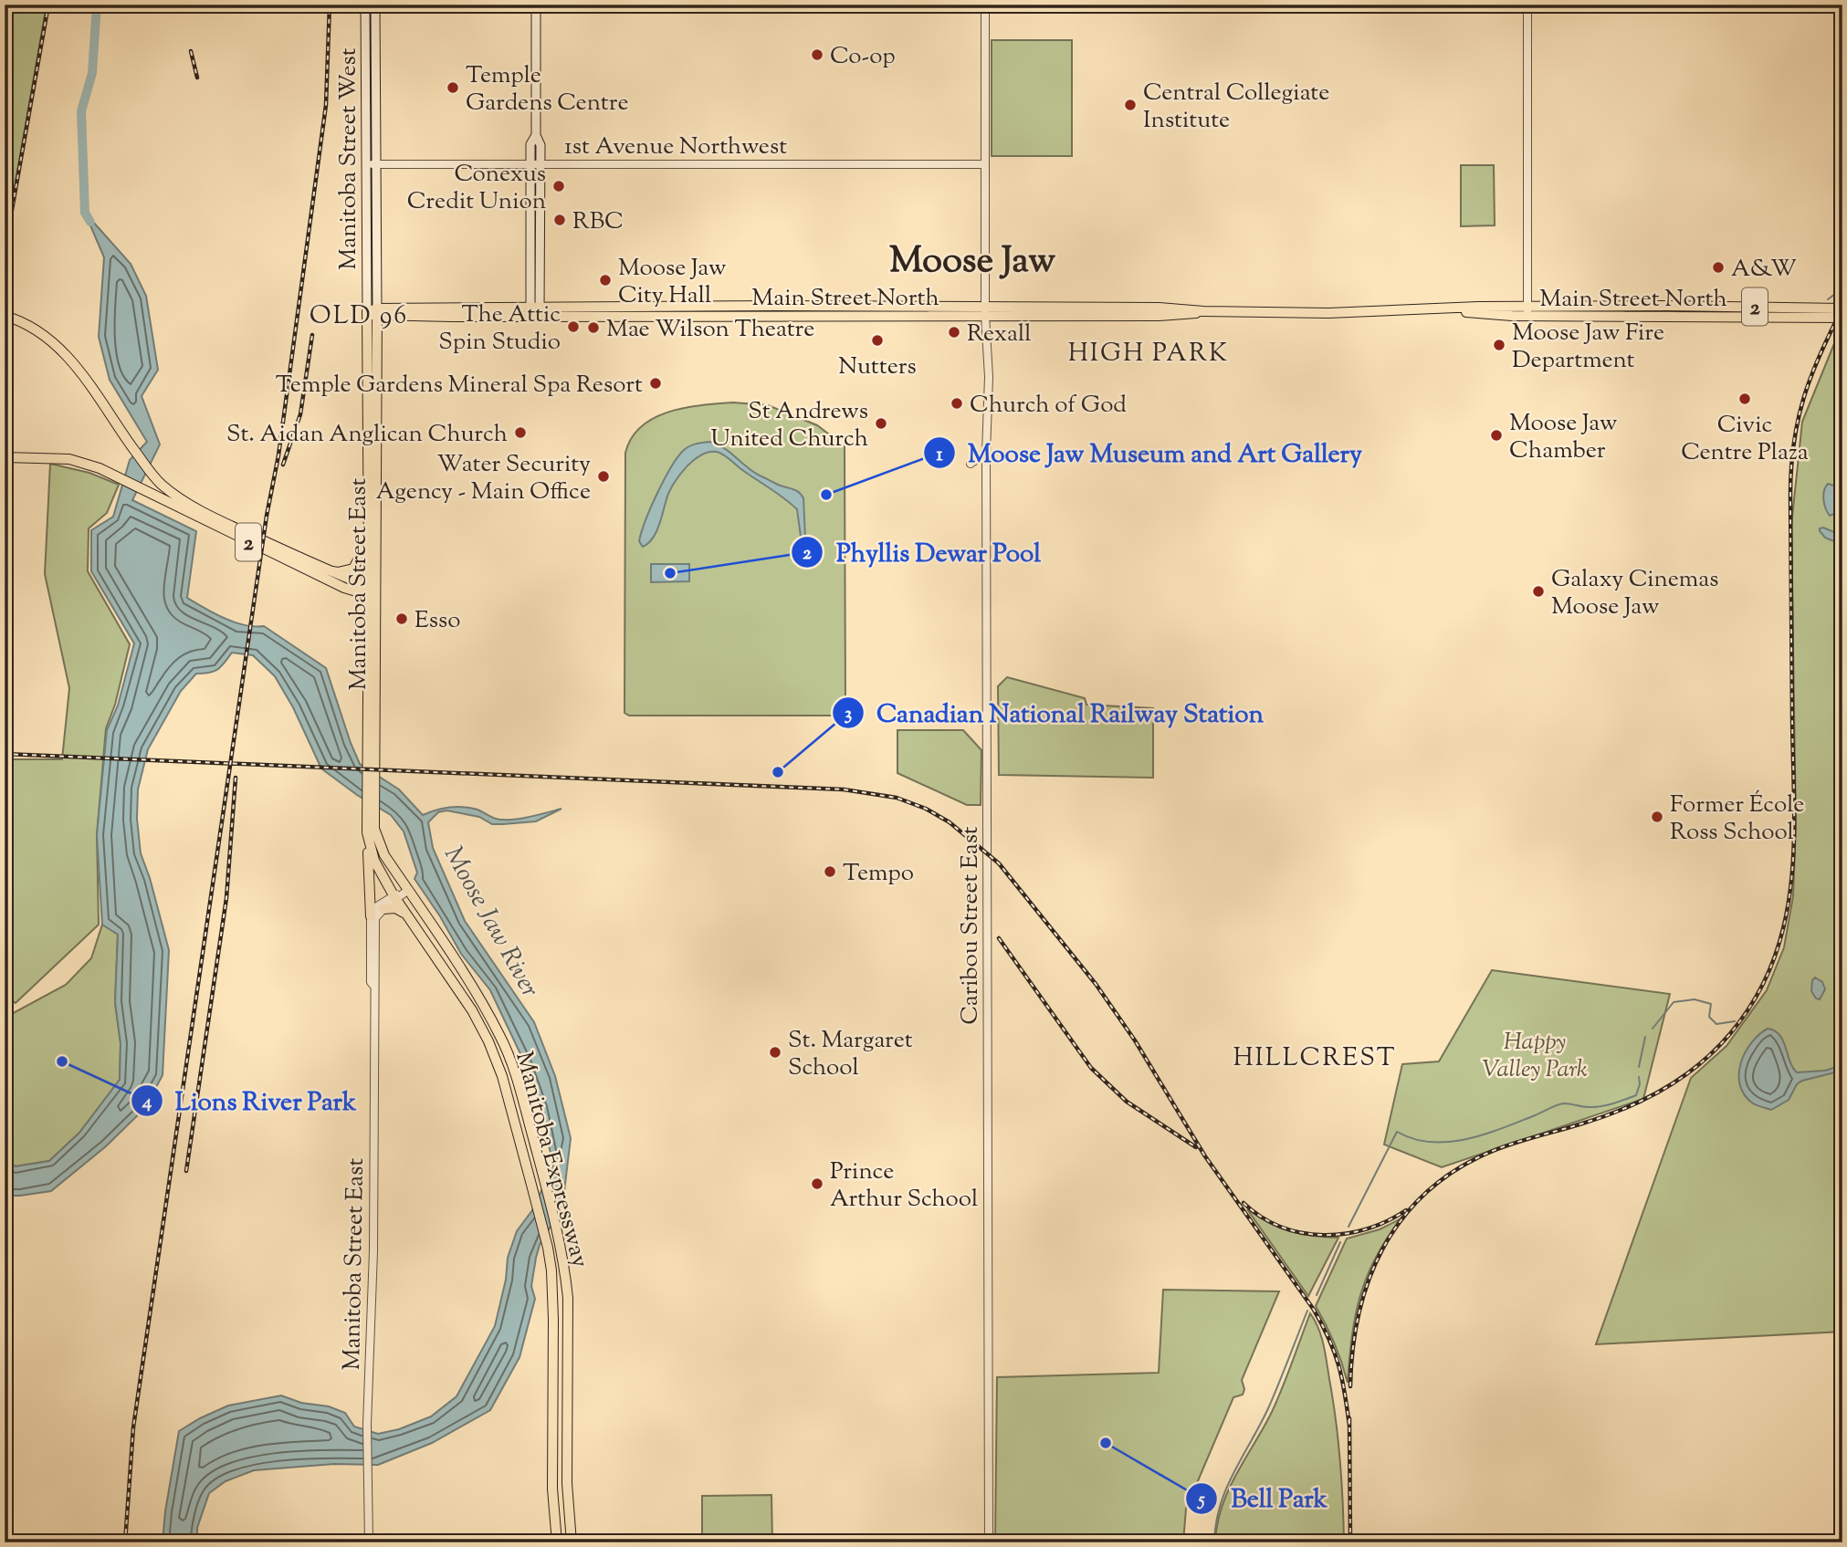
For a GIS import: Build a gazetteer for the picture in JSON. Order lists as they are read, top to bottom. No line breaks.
{"streets":{"main road":["Manitoba Street West","Main Street North","2","Manitoba Street East","Manitoba Expressway"],"street":["1st Avenue Northwest","Caribou Street East"]},"crossings":[["1st Avenue Northwest","Manitoba Street West"],["1st Avenue Northwest","Caribou Street East"],["Manitoba Street West","Main Street North"],["Manitoba Street West","Manitoba Street East"],["Main Street North","Manitoba Street East"],["Main Street North","Caribou Street East"],["2","Manitoba Street East"],["Manitoba Street East","Manitoba Expressway"]],"districts":["Moose Jaw","OLD 96","HIGH PARK","HILLCREST"],"water":["Moose Jaw River"],"parks":["Happy Valley Park"],"places":["Co-op","Temple Gardens Centre","Central Collegiate Institute","Conexus Credit Union","RBC","A&W","Moose Jaw City Hall","The Attic Spin Studio","Mae Wilson Theatre","Rexall","Nutters","Moose Jaw Fire Department","Temple Gardens Mineral Spa Resort","Civic Centre Plaza","Church of God","St Andrews United Church","St. Aidan Anglican Church","Moose Jaw Chamber","Water Security Agency - Main Office","Moose Jaw Museum and Art Gallery","Phyllis Dewar Pool","Galaxy Cinemas Moose Jaw","Esso","Canadian National Railway Station","Former École Ross School","Tempo","St. Margaret School","Lions River Park","Prince Arthur School","Bell Park"]}
